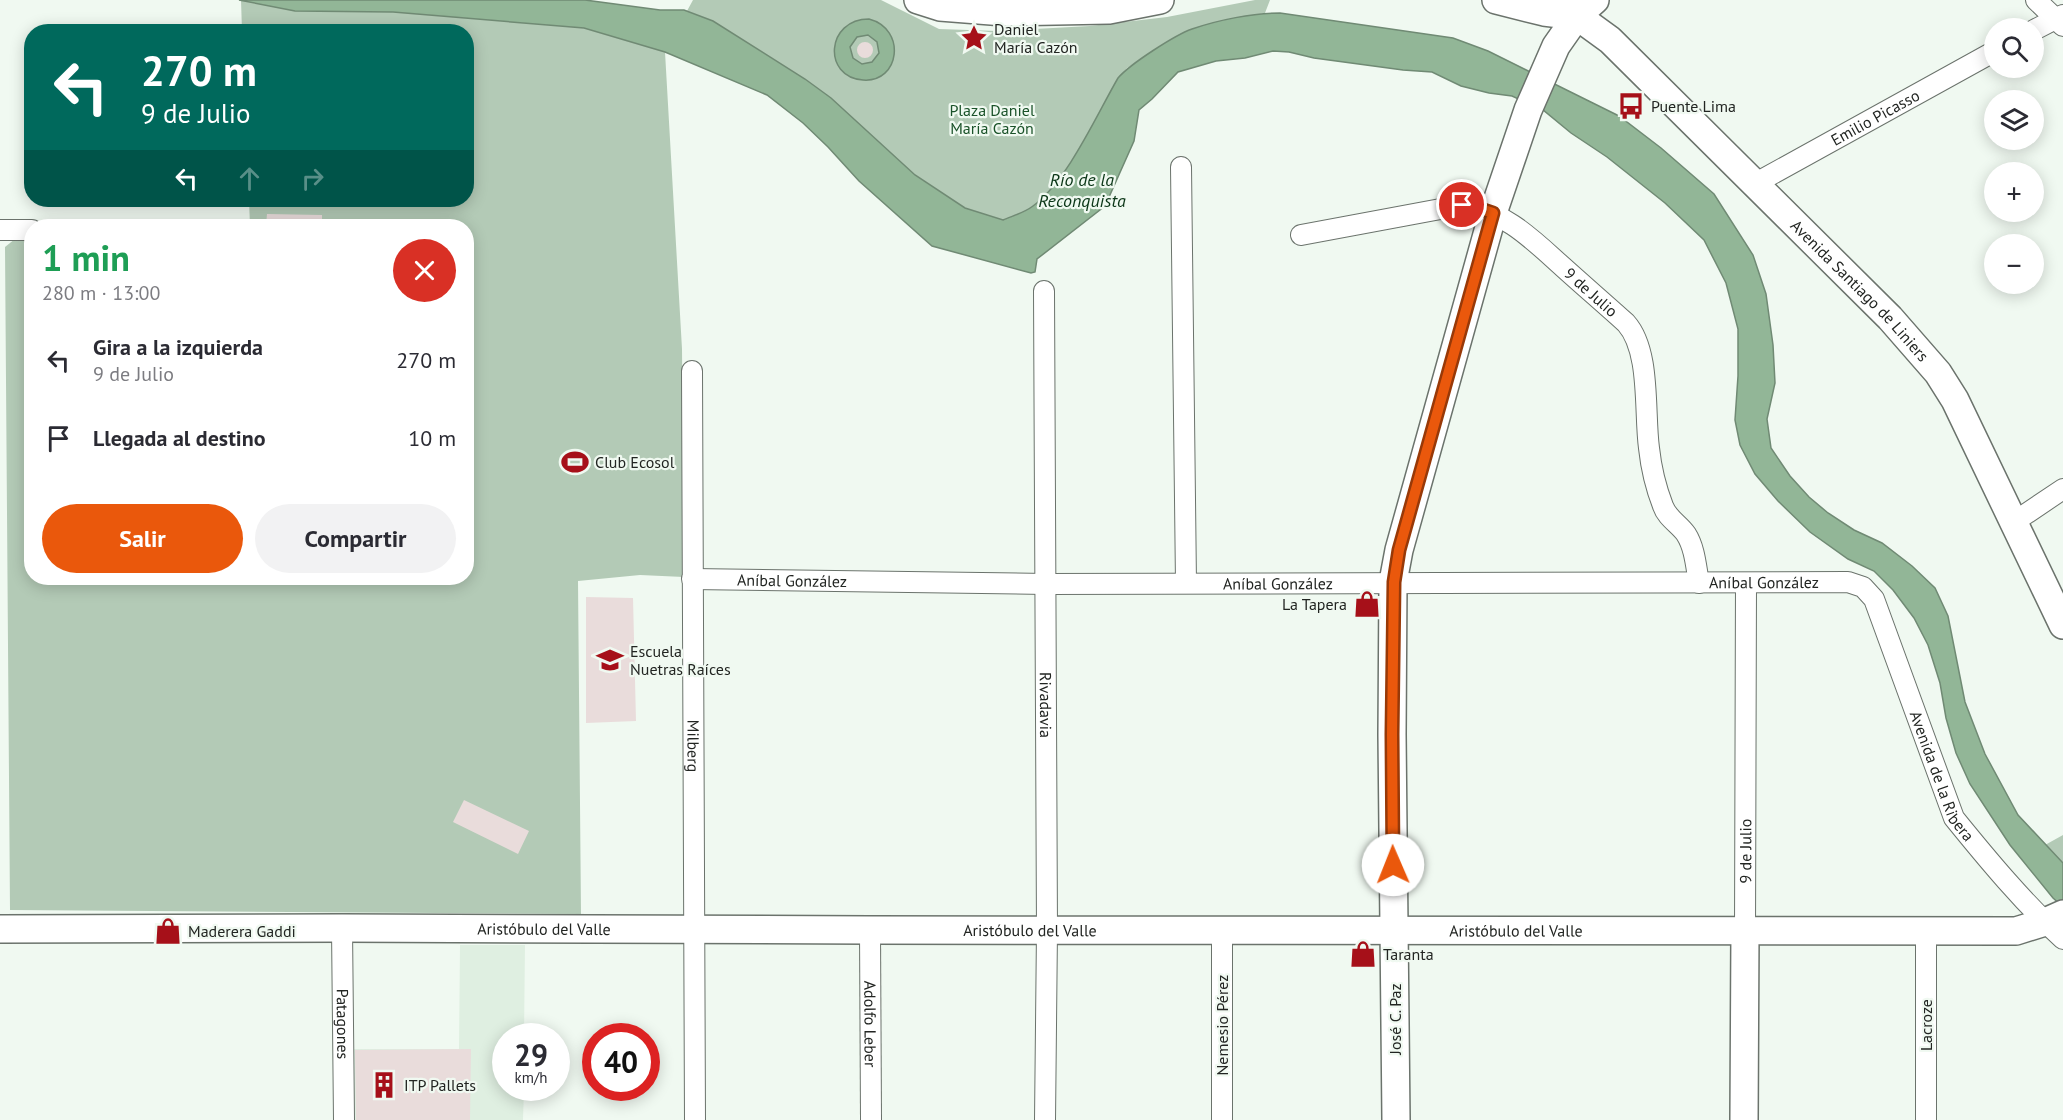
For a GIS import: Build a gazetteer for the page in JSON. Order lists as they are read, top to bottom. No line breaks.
{"streets":{"street":["Emilio Picasso","Avenida Santiago de Liniers","9 de Julio","Aníbal González","Rivadavia","Milberg","Avenida de la Ribera","Aristóbulo del Valle","José C. Paz","Patagones","Adolfo Leber","Nemesio Pérez","Lacroze"]},"crossings":[["Emilio Picasso","Avenida Santiago de Liniers"],["Avenida Santiago de Liniers","José C. Paz"],["9 de Julio","Aníbal González"],["9 de Julio","Aristóbulo del Valle"],["9 de Julio","José C. Paz"],["Aníbal González","Rivadavia"],["Aníbal González","Milberg"],["Aníbal González","Avenida de la Ribera"],["Aníbal González","José C. Paz"],["Rivadavia","Aristóbulo del Valle"],["Milberg","Aristóbulo del Valle"],["Avenida de la Ribera","Aristóbulo del Valle"],["Aristóbulo del Valle","José C. Paz"],["Aristóbulo del Valle","Patagones"],["Aristóbulo del Valle","Adolfo Leber"],["Aristóbulo del Valle","Nemesio Pérez"],["Aristóbulo del Valle","Lacroze"]],"water":["Río de la Reconquista"],"parks":["Plaza Daniel María Cazón"],"places":{"place":["Daniel María Cazón"],"bus stop":["Puente Lima"],"sports":["Club Ecosol"],"shop":["La Tapera","Maderera Gaddi","Taranta"],"school or university":["Escuela Nuetras Raíces"],"building":["ITP Pallets"]},"page":{"map_buttons":["+","−"],"turn":["270 m","9 de Julio"],"heading":["1 min","280 m · 13:00"],"list":[{"name":"Gira a la izquierda","note":"9 de Julio","value":"270 m"},{"name":"Llegada al destino","value":"10 m"}],"buttons":["Salir","Compartir"],"speed":"29 km/h","limit":"40"}}
